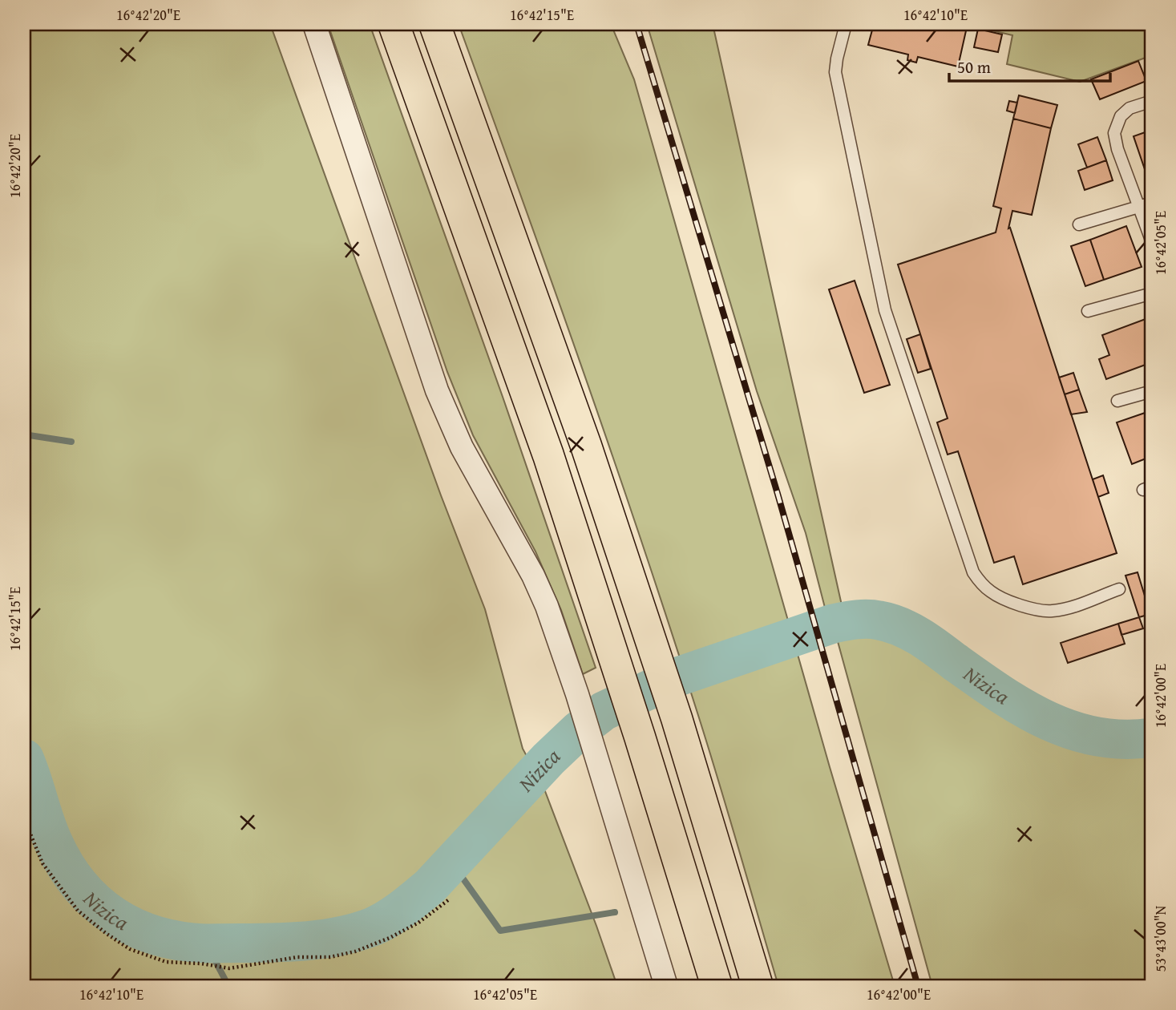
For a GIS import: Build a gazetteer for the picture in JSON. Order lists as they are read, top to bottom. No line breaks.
{"water":["Nizica"],"scale_bar":"50 m","coordinates":["16°42'20\"E","16°42'15\"E","16°42'10\"E","16°42'05\"E","16°42'00\"E","53°43'00\"N"]}
